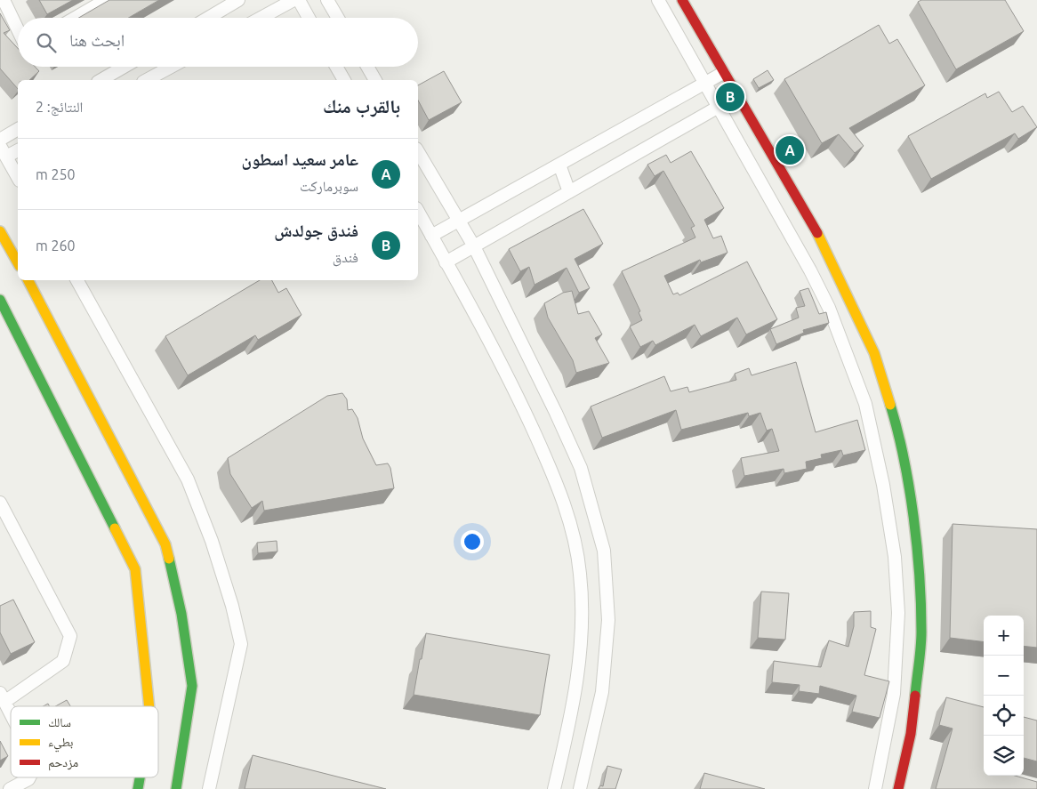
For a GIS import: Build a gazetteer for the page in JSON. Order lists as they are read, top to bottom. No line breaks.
{"legend":["سالك","بطيء","مزدحم"],"page":{"search":"ابحث هنا","heading":["بالقرب منك","النتائج: 2"],"pins":["B","A"],"list":[{"mark":"A","name":"عامر سعيد اسطون","note":"سوبرماركت","value":"250 m"},{"mark":"B","name":"فندق جولدش","note":"فندق","value":"260 m"}],"map_buttons":["+","−"]}}
